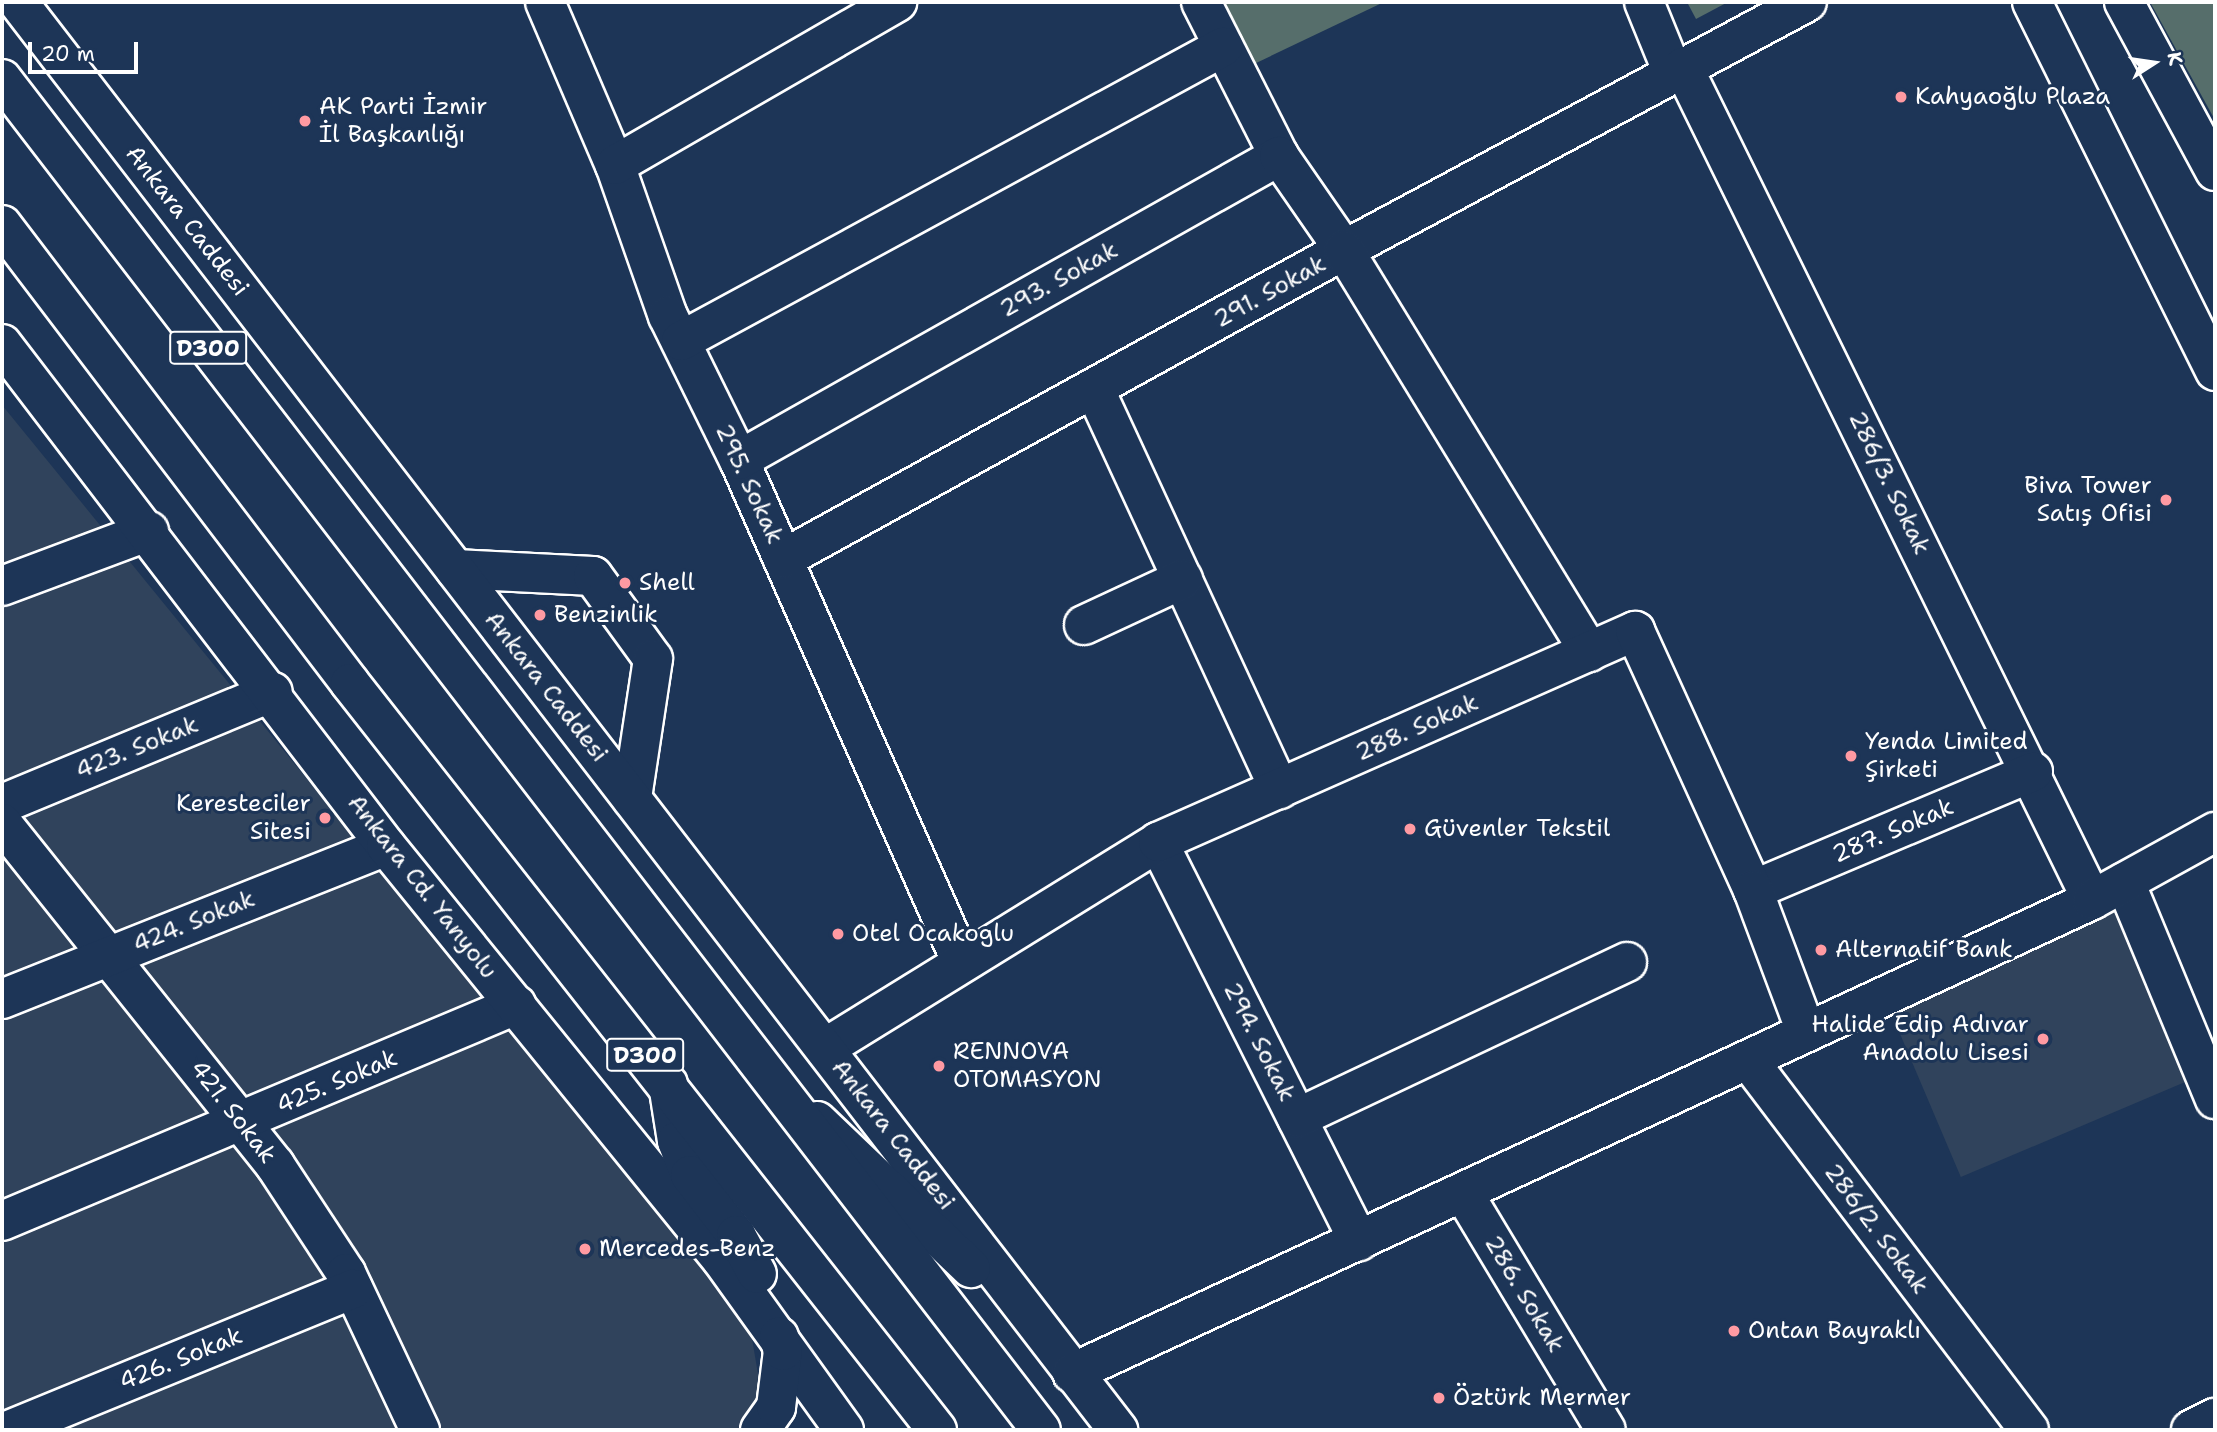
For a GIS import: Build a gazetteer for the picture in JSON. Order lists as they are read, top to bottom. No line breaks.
{"streets":{"main road":["Ankara Caddesi","293. Sokak","291. Sokak","D300","286/3. Sokak","295. Sokak","288. Sokak","423. Sokak","287. Sokak","Ankara Cd. Yanyolu","424. Sokak","294. Sokak","425. Sokak","421. Sokak","286/2. Sokak","286. Sokak","426. Sokak"]},"crossings":[["Ankara Caddesi","288. Sokak"],["293. Sokak","295. Sokak"],["291. Sokak","295. Sokak"],["291. Sokak","288. Sokak"],["286/3. Sokak","287. Sokak"],["295. Sokak","288. Sokak"],["288. Sokak","287. Sokak"],["288. Sokak","294. Sokak"],["423. Sokak","Ankara Cd. Yanyolu"],["Ankara Cd. Yanyolu","424. Sokak"],["Ankara Cd. Yanyolu","425. Sokak"],["424. Sokak","421. Sokak"],["425. Sokak","421. Sokak"],["421. Sokak","426. Sokak"]],"places":["Kahyaoğlu Plaza","AK Parti İzmir İl Başkanlığı","Biva Tower Satış Ofisi","Shell","Benzinlik","Yenda Limited Şirketi","Keresteciler Sitesi","Güvenler Tekstil","Otel Ocakoglu","Alternatif Bank","Halide Edip Adıvar Anadolu Lisesi","RENNOVA OTOMASYON","Mercedes-Benz","Ontan Bayraklı","Öztürk Mermer"],"scale_bar":"20 m","north":"right"}
